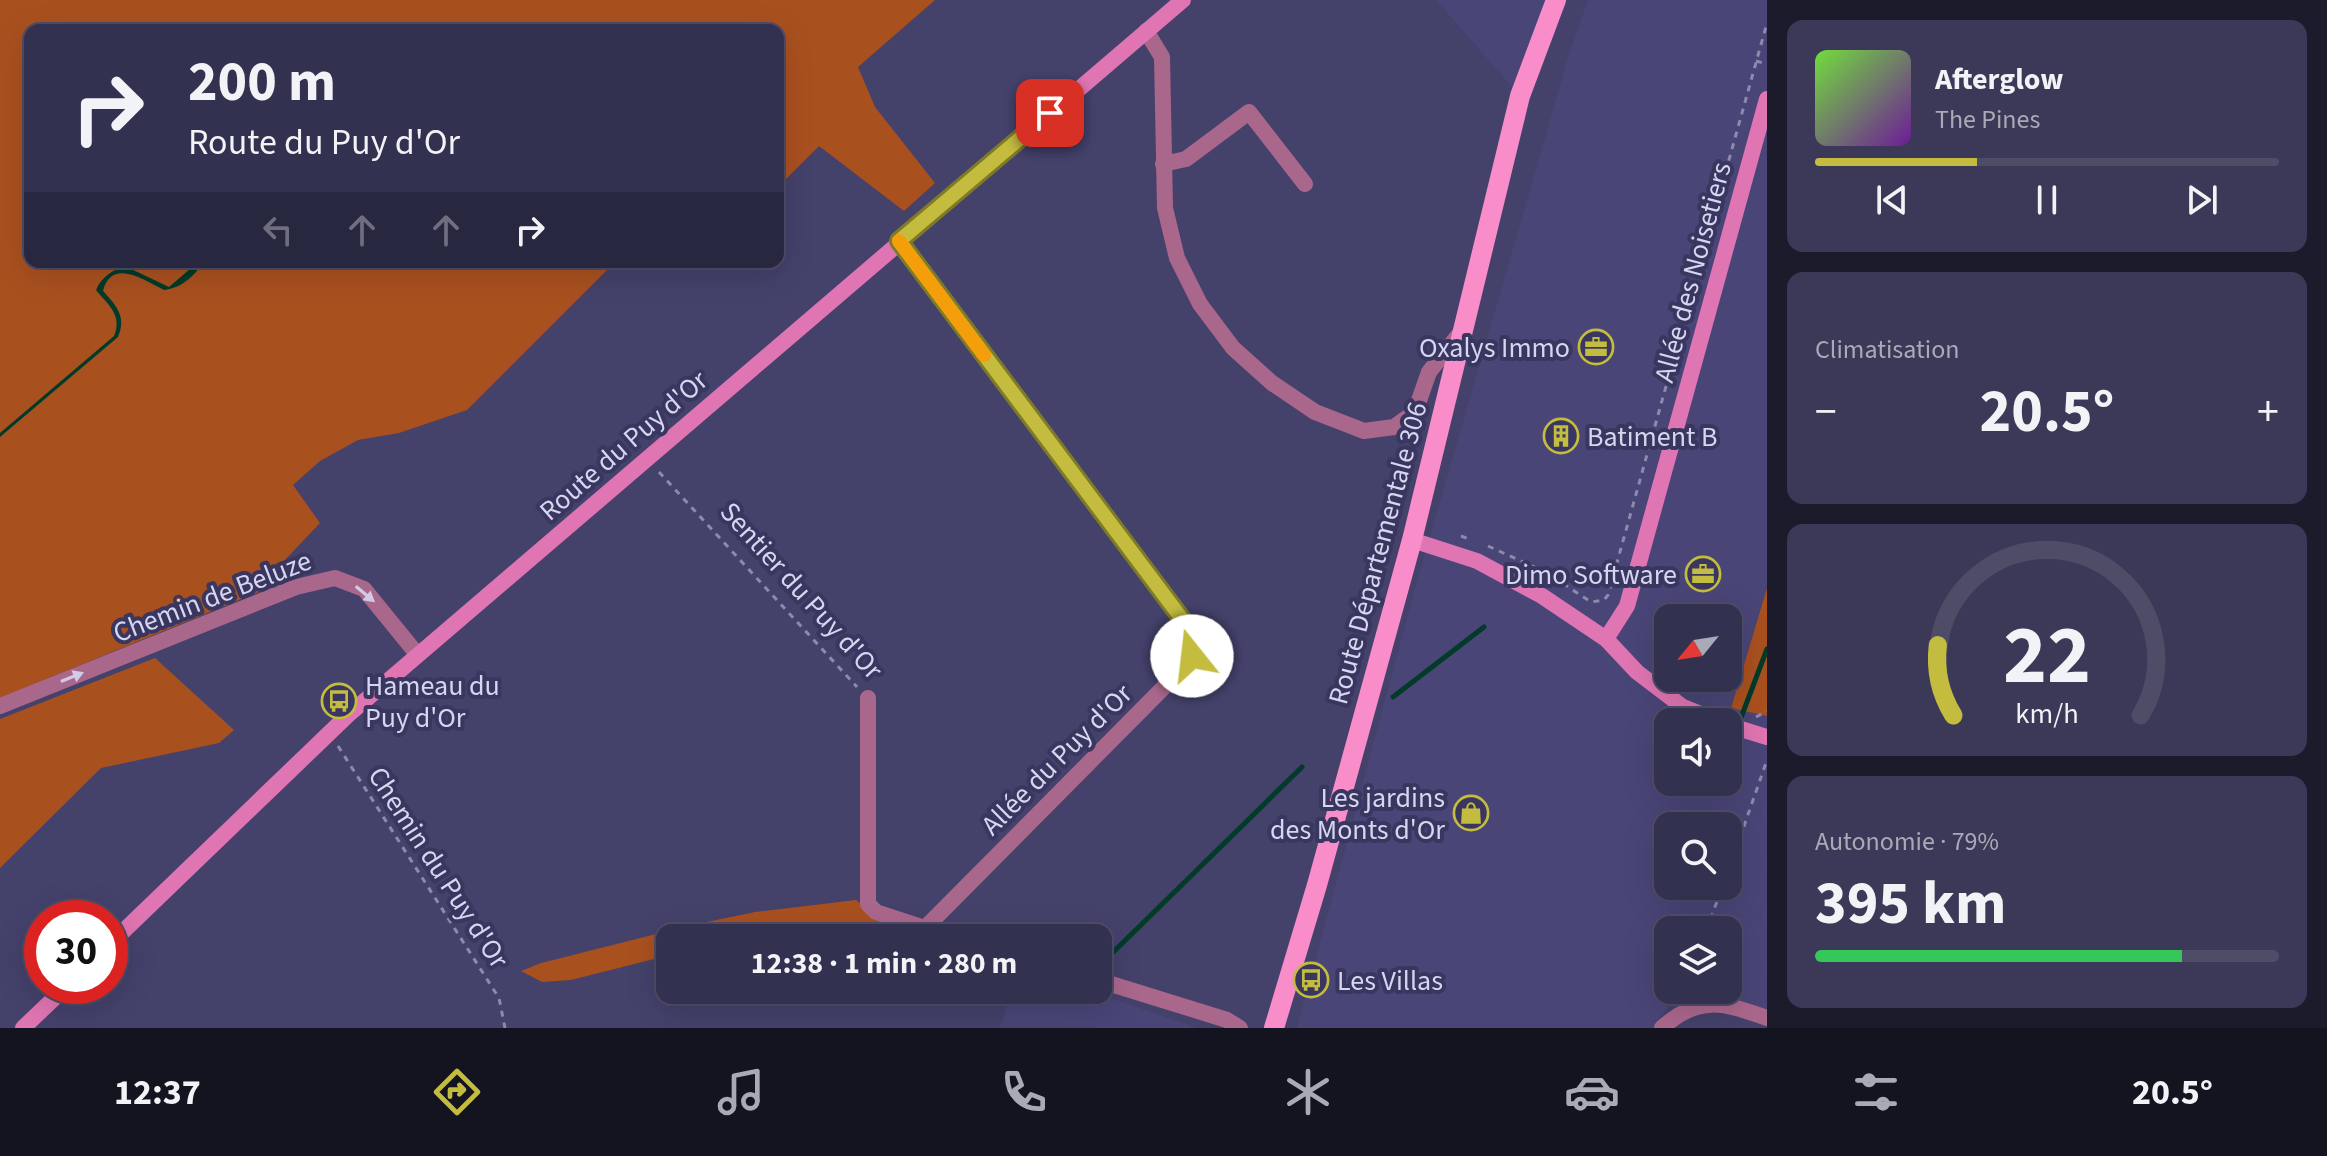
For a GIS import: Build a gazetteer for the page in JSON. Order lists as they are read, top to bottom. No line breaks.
{"streets":{"main road":["Allée des Noisetiers","Route du Puy d'Or","Route Départementale 306"],"street":["Sentier du Puy d'Or","Chemin de Beluze","Allée du Puy d'Or"],"path":["Chemin du Puy d'Or"]},"crossings":[["Route du Puy d'Or","Sentier du Puy d'Or"],["Route du Puy d'Or","Chemin de Beluze"],["Route du Puy d'Or","Allée du Puy d'Or"],["Route du Puy d'Or","Chemin du Puy d'Or"]],"one_way":["Chemin de Beluze"],"places":{"office":["Oxalys Immo","Dimo Software"],"building":["Batiment B"],"bus stop":["Hameau du Puy d'Or","Les Villas"],"shop":["Les jardins des Monts d'Or"]},"north":"bottom left","page":{"turn":["200 m","Route du Puy d'Or"],"song":["Afterglow","The Pines"],"tile":["Climatisation",["Autonomie · 79%","395 km"]],"heat":["−","20.5°","+"],"limit":"30","trip":"12:38 · 1 min · 280 m","tabs":["12:37","20.5°"],"gauge":["22","km/h"]}}
